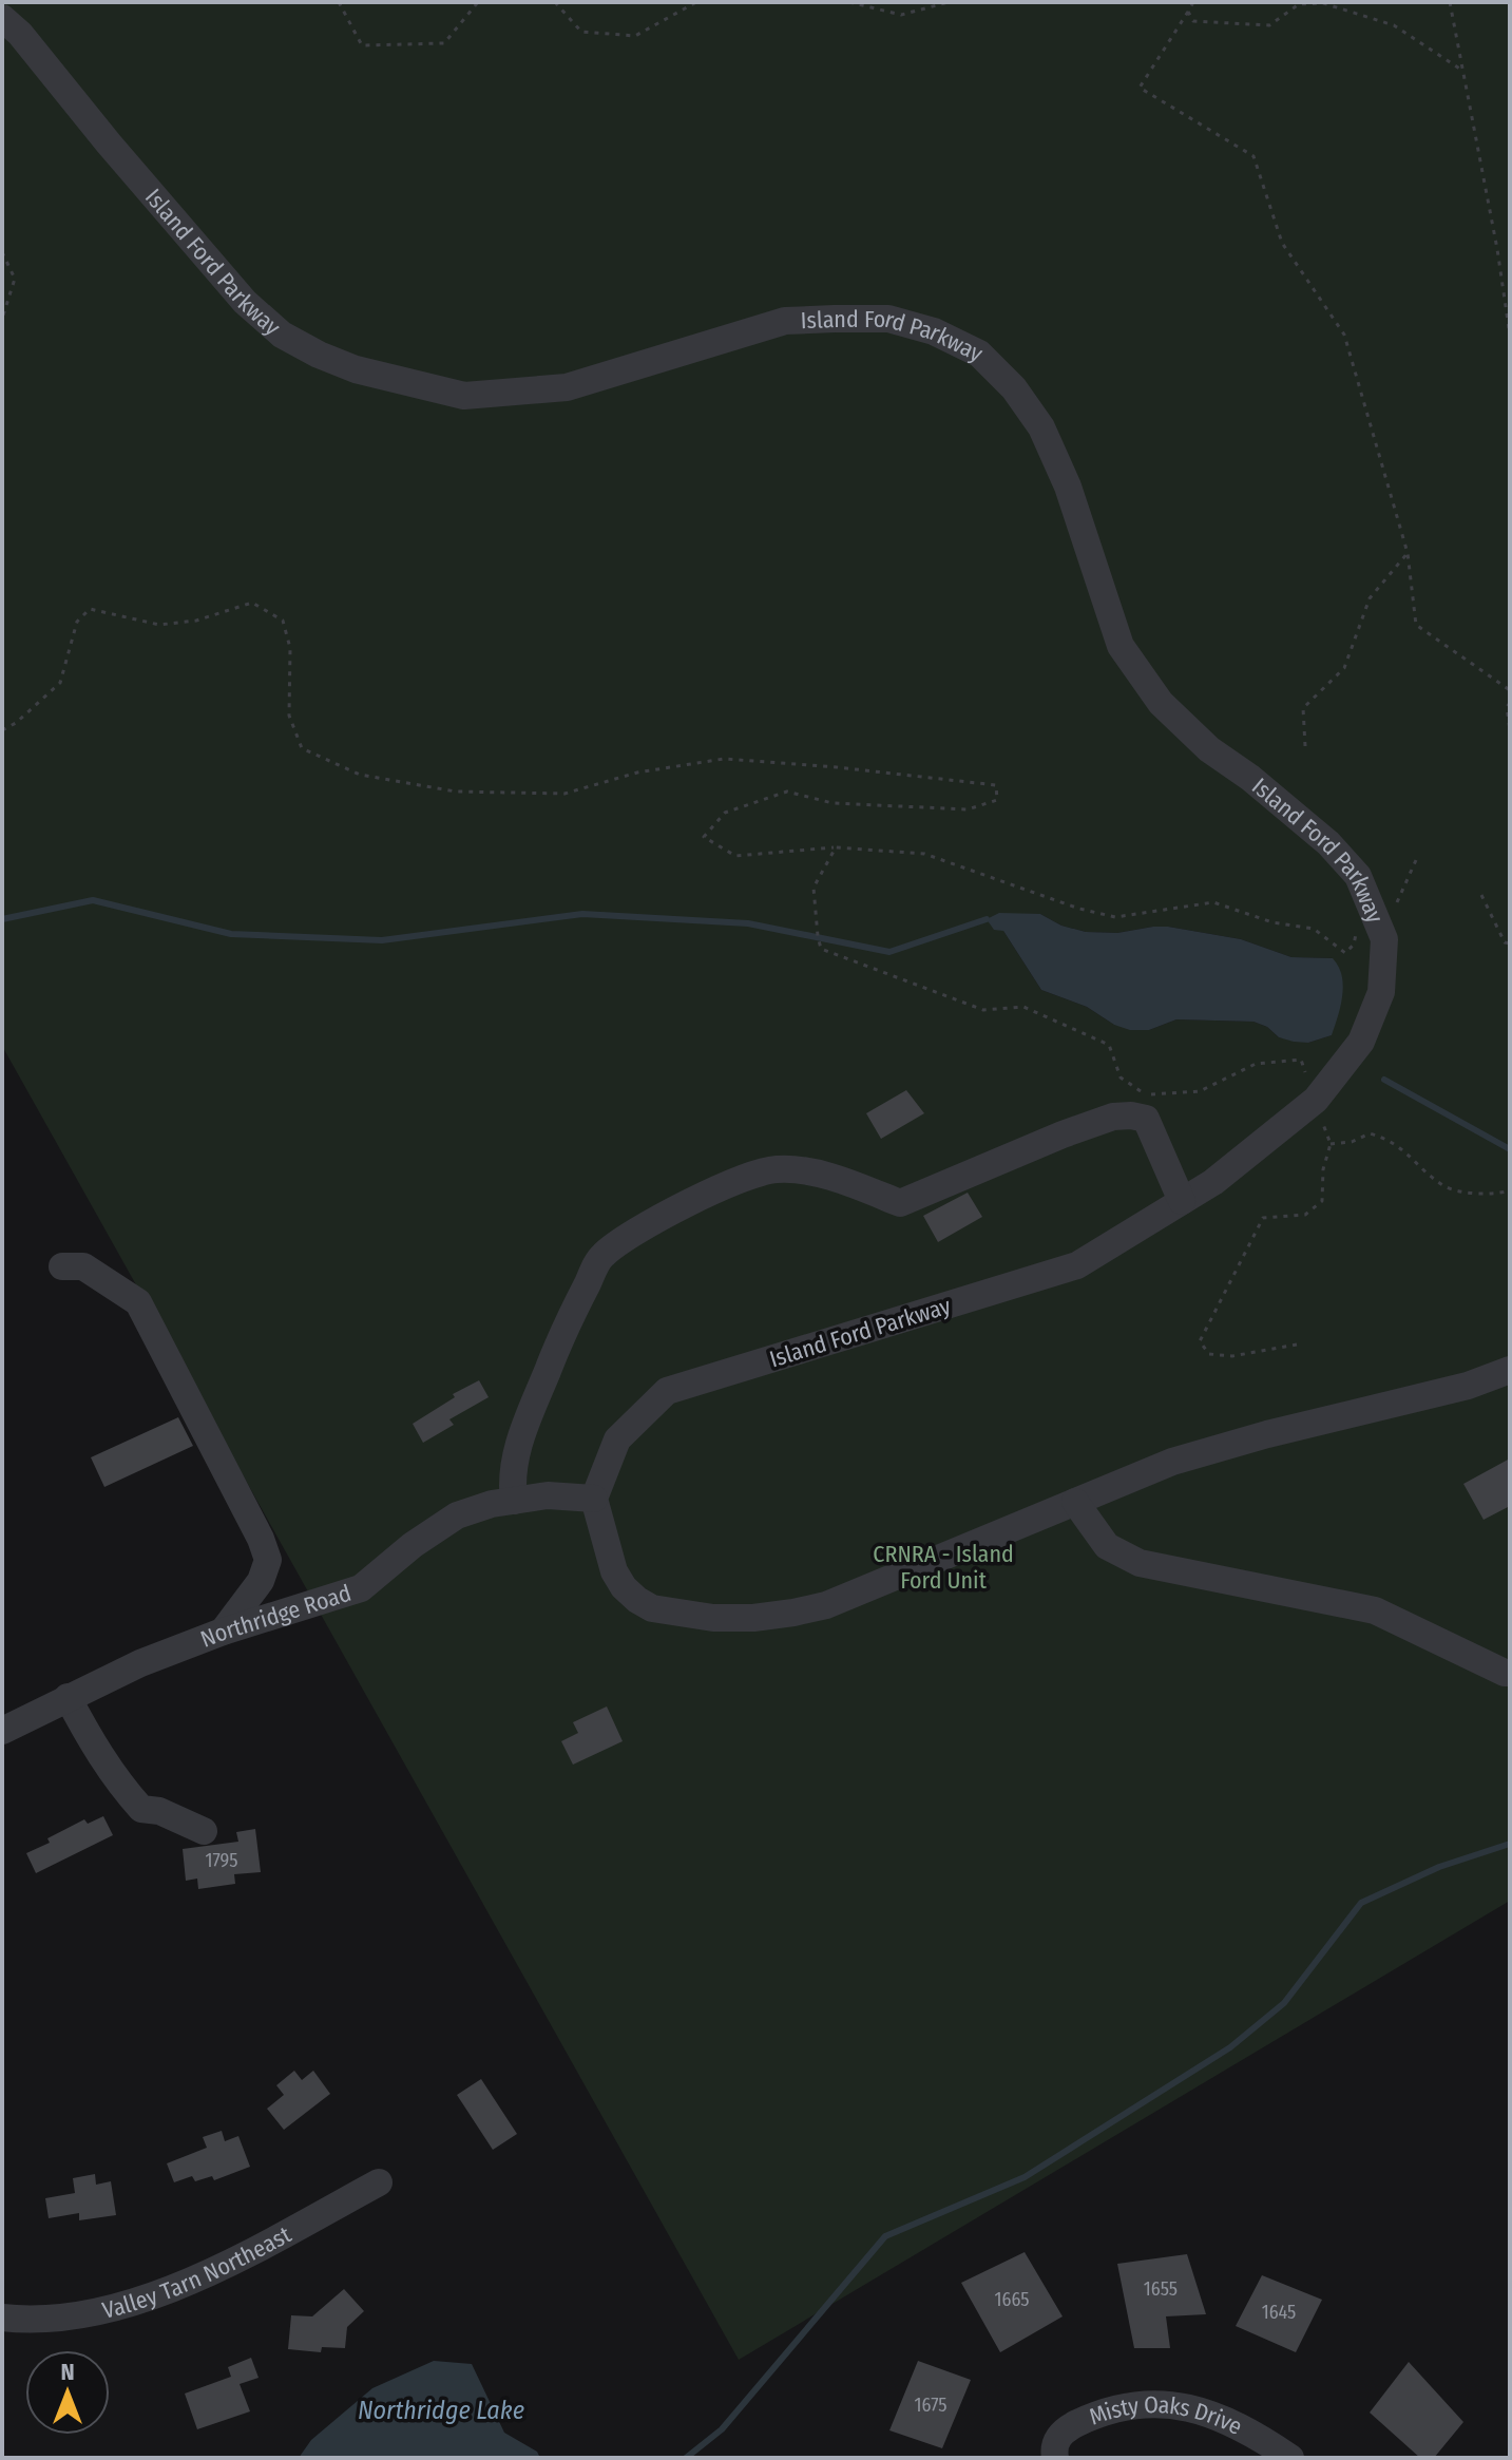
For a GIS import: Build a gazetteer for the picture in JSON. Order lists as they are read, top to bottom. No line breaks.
{"streets":{"street":["Island Ford Parkway","Northridge Road","Valley Tarn Northeast","Misty Oaks Drive"]},"crossings":[["Island Ford Parkway","Northridge Road"]],"water":["Northridge Lake"],"parks":["CRNRA - Island Ford Unit"],"house_numbers":["1795","1655","1665","1645","1675"],"north":"top"}
